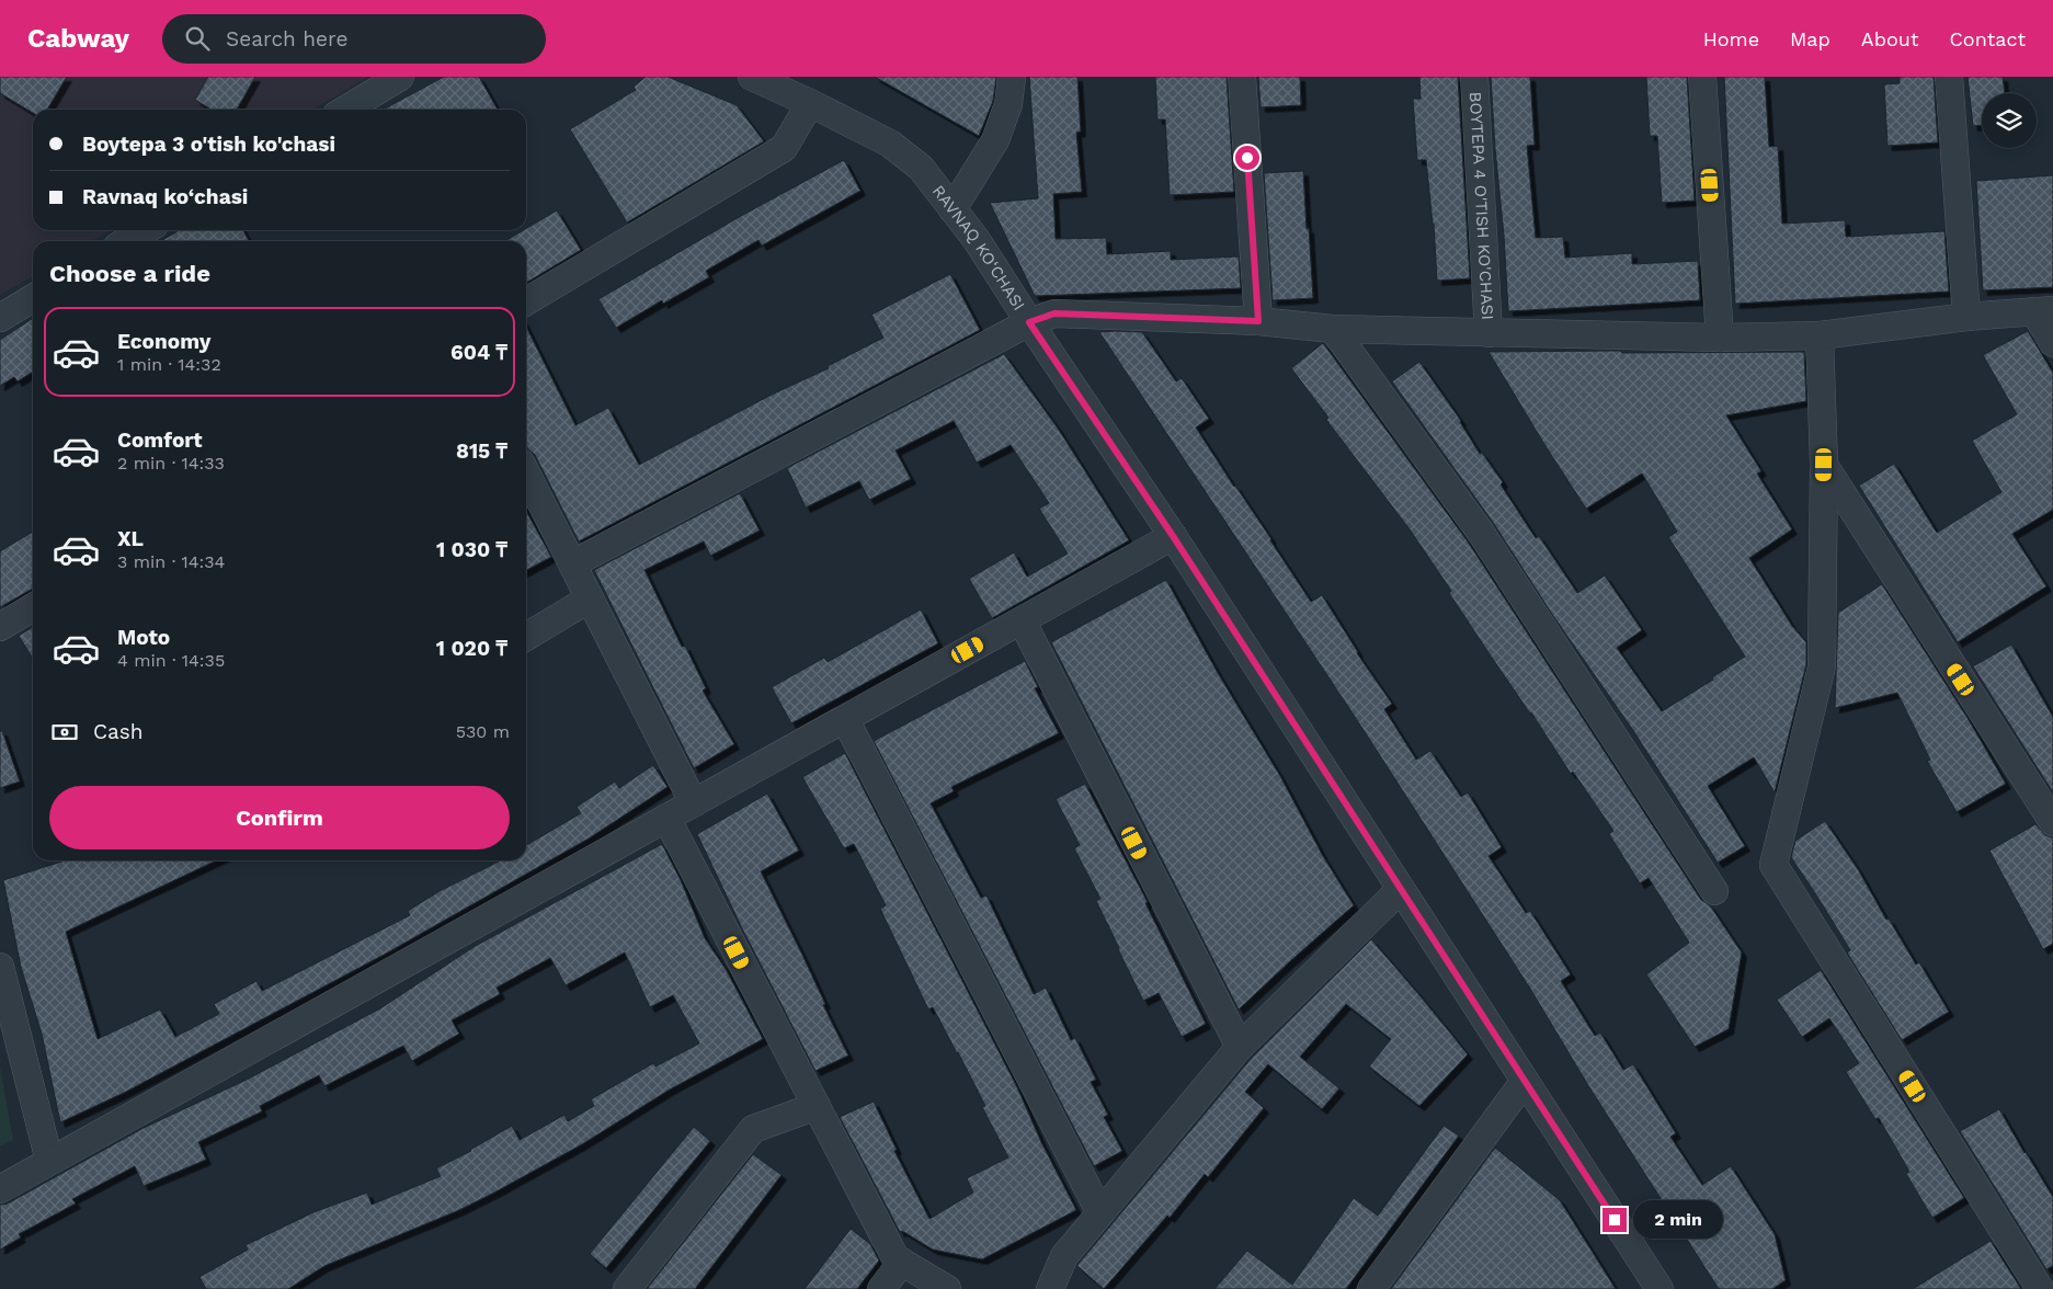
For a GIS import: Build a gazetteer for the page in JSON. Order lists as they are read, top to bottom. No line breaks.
{"streets":{"street":["BOYTEPA 4 O'TISH KO'CHASI","RAVNAQ KO‘CHASI"]},"page":{"header":"Cabway","search":"Search here","nav":["Home","Map","About","Contact"],"banner":["Boytepa 3 o'tish ko'chasi","Ravnaq ko‘chasi"],"heading":"Choose a ride","list":[{"name":"Economy","note":"1 min · 14:32","value":"604 ₸"},{"name":"Comfort","note":"2 min · 14:33","value":"815 ₸"},{"name":"XL","note":"3 min · 14:34","value":"1 030 ₸"},{"name":"Moto","note":"4 min · 14:35","value":"1 020 ₸"}],"pay":["Cash","530 m"],"buttons":"Confirm","bubble":"2 min"}}
